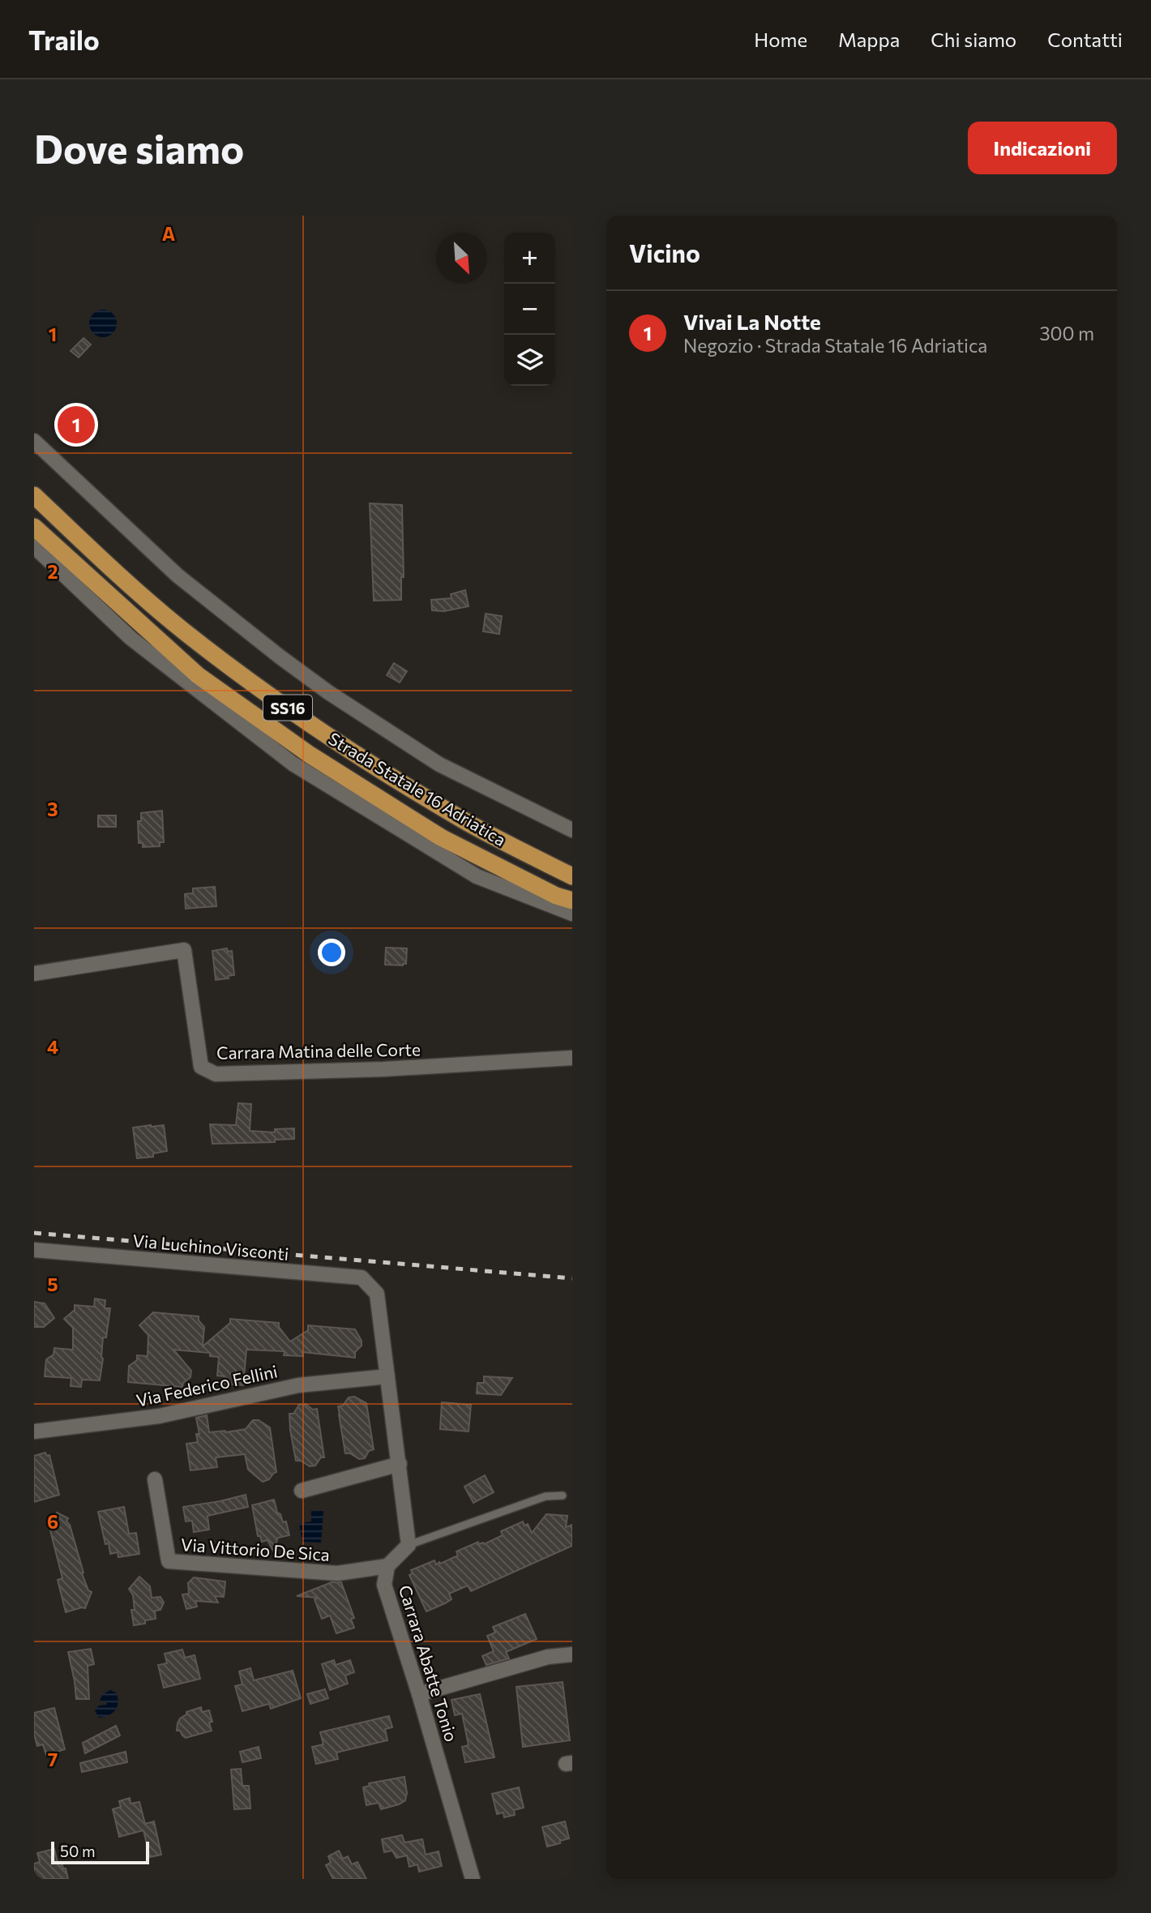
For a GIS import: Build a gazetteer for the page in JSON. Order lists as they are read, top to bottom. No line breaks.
{"streets":{"highway":["SS16","Strada Statale 16 Adriatica"],"street":["Carrara Matina delle Corte","Via Luchino Visconti","Via Federico Fellini","Via Vittorio De Sica","Carrara Abatte Tonio"]},"crossings":[["Via Luchino Visconti","Via Federico Fellini"],["Via Vittorio De Sica","Carrara Abatte Tonio"]],"scale_bar":"50 m","north":"bottom right","page":{"header":"Trailo","nav":["Home","Mappa","Chi siamo","Contatti"],"buttons":"Indicazioni","title":"Dove siamo","heading":"Vicino","map_buttons":["+","−"],"list":[{"mark":"1","name":"Vivai La Notte","note":"Negozio · Strada Statale 16 Adriatica","value":"300 m"}],"pins":"1","scale":"50 m"},"grid":{"columns":["A"],"rows":["1","2","3","4","5","6","7"]}}
